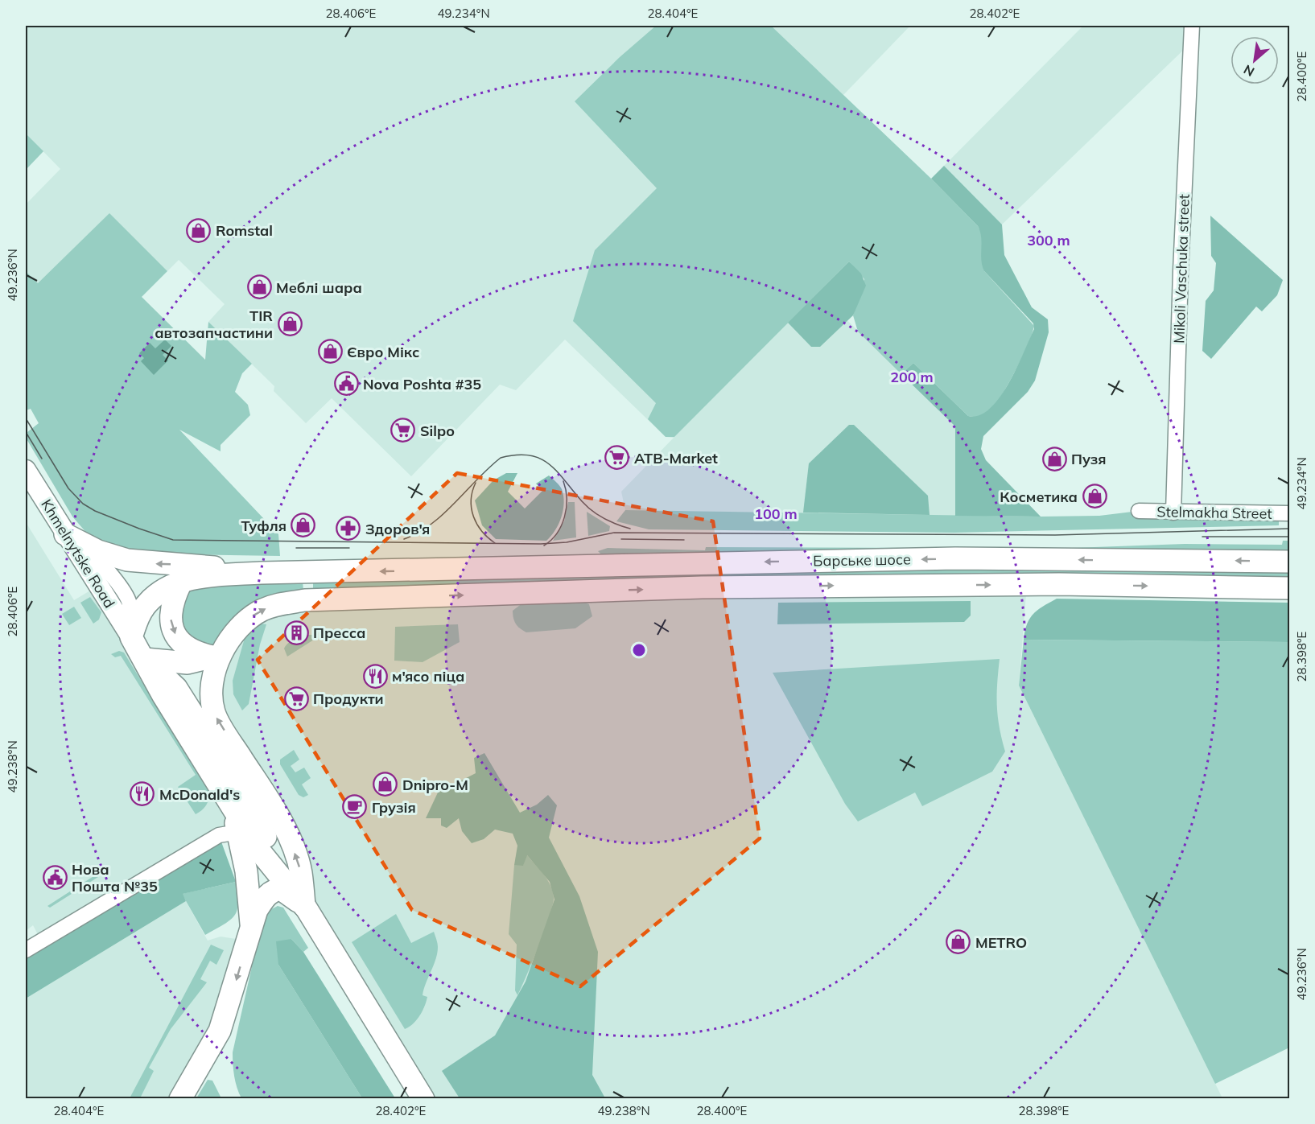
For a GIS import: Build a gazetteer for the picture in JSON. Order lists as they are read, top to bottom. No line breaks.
{"streets":{"highway":["Барське шосе"],"main road":["Khmelnytske Road"],"street":["Mikoli Vaschuka street","Stelmakha Street"]},"crossings":[["Mikoli Vaschuka street","Stelmakha Street"]],"places":{"shop":["Romstal","Меблі шара","TIR автозапчастини","Євро Мікс","Пузя","Косметика","Туфля","Dnipro-M","METRO"],"public building":["Nova Poshta #35","Нова Пошта №35"],"supermarket":["Silpo","ATB-Market","Продукти"],"pharmacy":["Здоров'я"],"building":["Пресса"],"restaurant":["м'ясо піца","McDonald's"],"cafe":["Грузія"]},"north":"bottom left","coordinates":["28.406°E","49.234°N","28.404°E","28.402°E","28.400°E","49.236°N","28.398°E","49.238°N"],"rings":["300 m","200 m","100 m"]}
